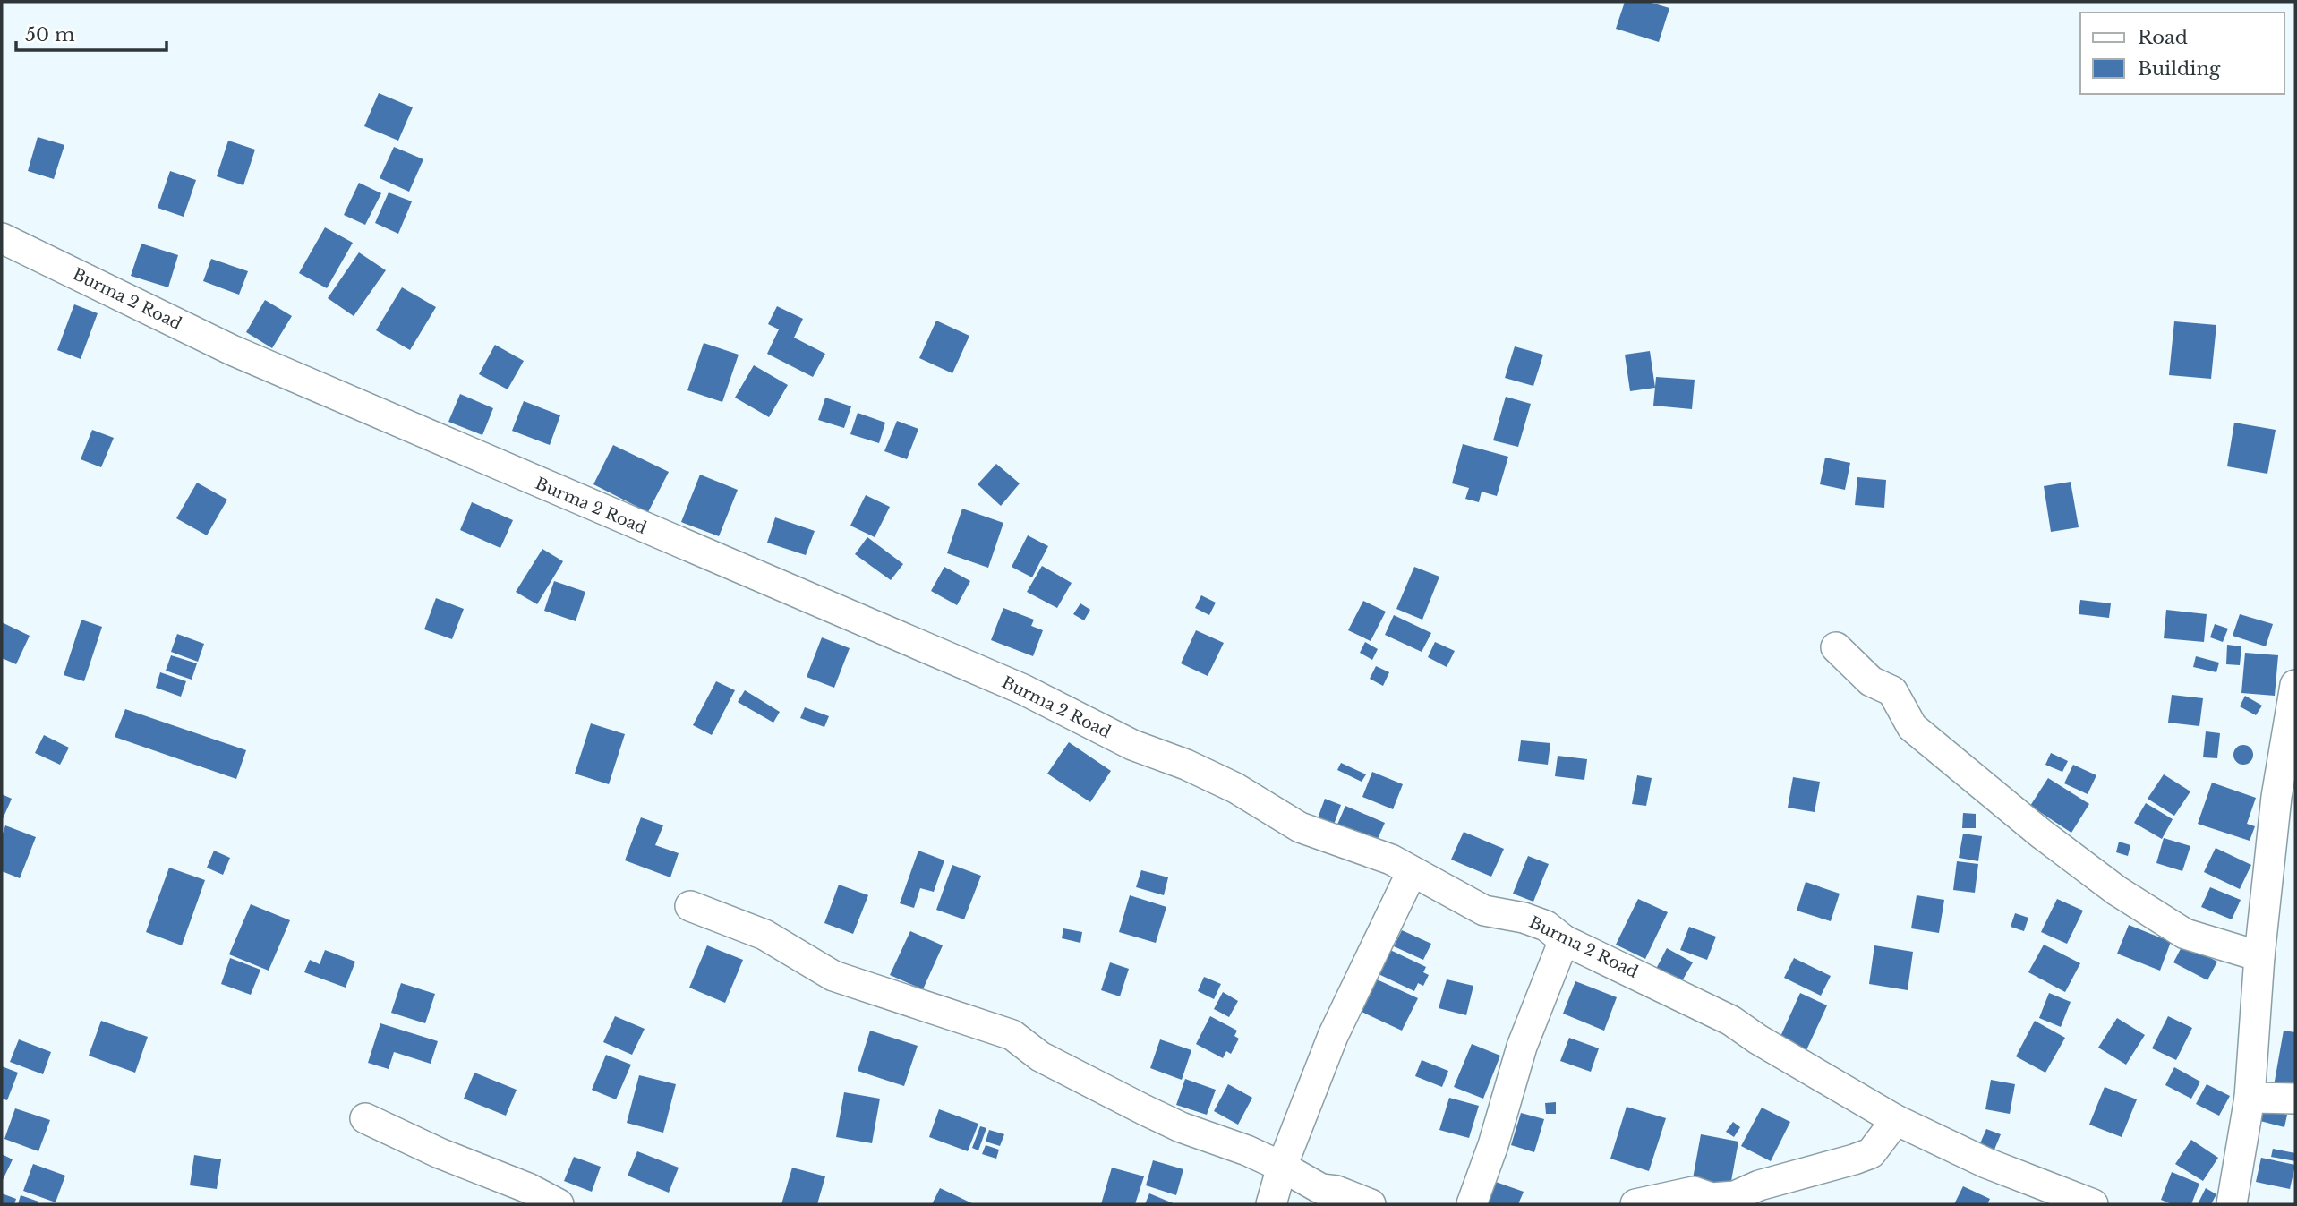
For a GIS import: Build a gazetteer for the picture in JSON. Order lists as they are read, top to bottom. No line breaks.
{"streets":{"street":["Burma 2 Road"]},"legend":["Road","Building"],"scale_bar":"50 m"}
